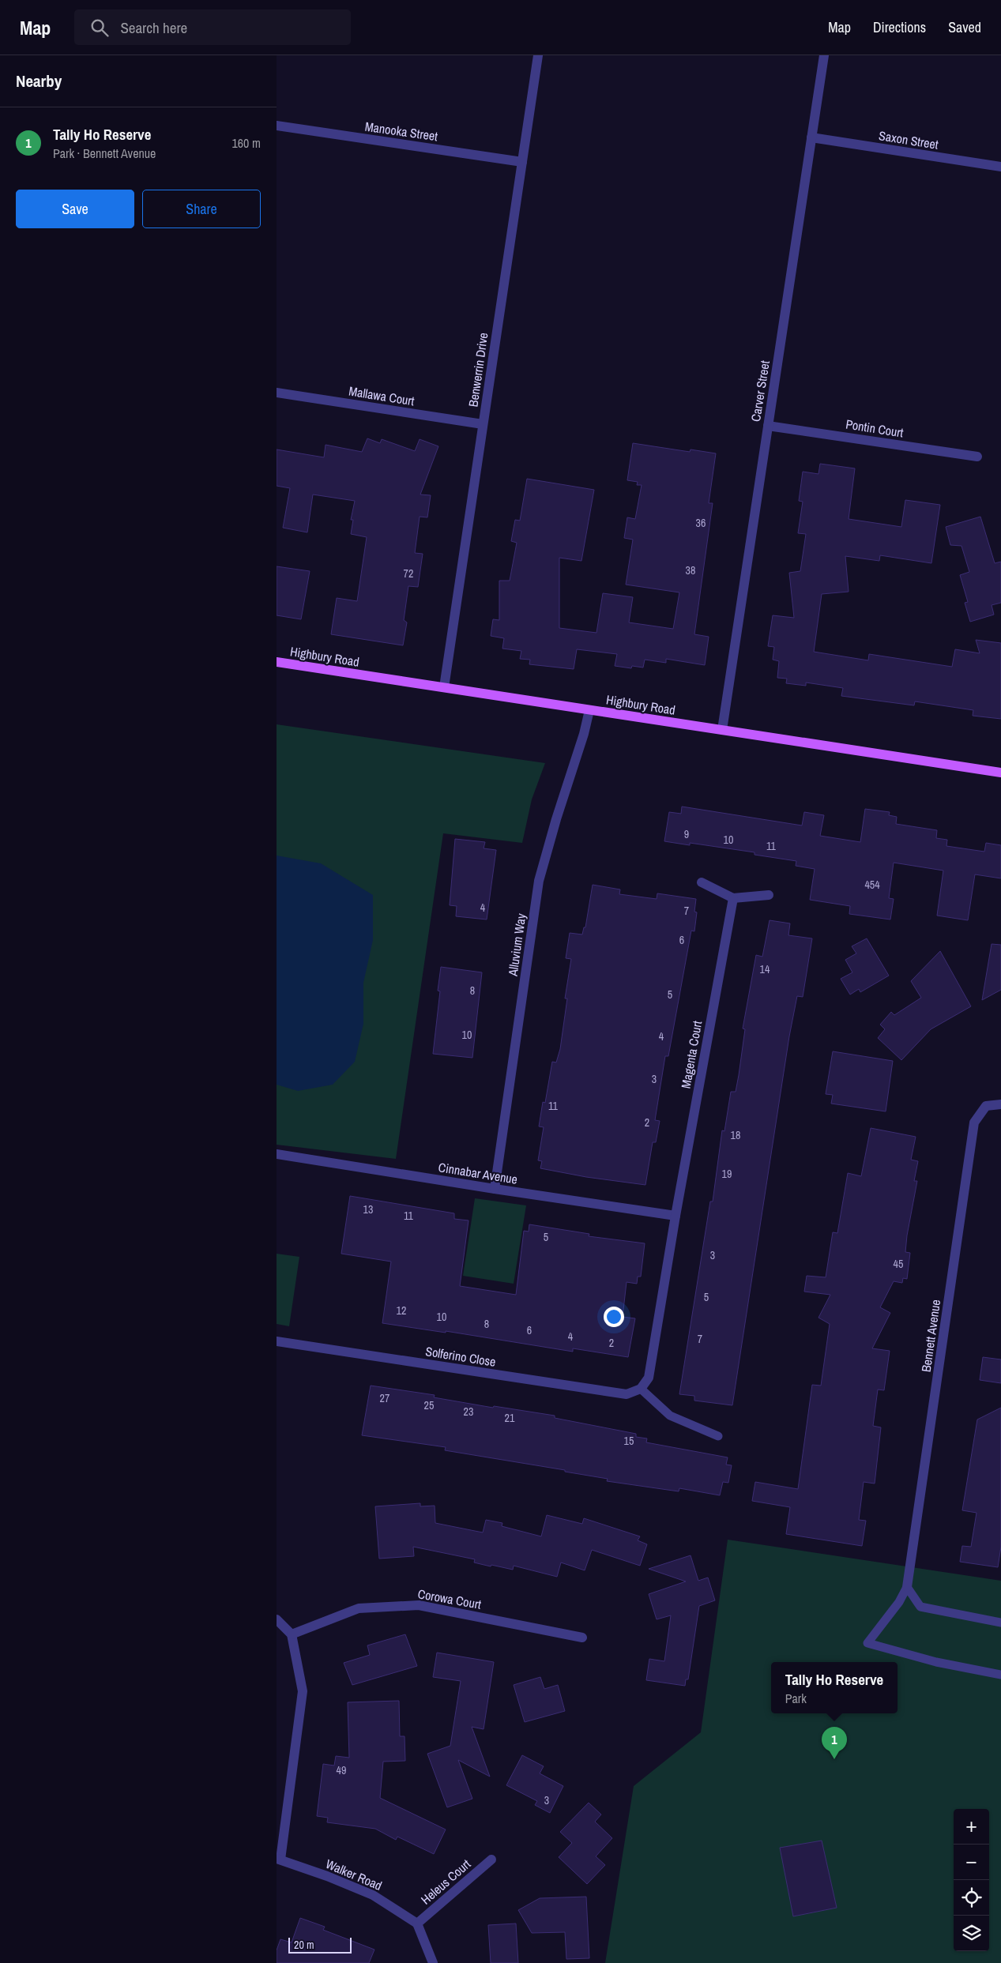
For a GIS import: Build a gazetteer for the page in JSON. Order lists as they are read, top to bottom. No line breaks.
{"streets":{"main road":["Highbury Road"],"street":["Manooka Street","Saxon Street","Benwerrin Drive","Carver Street","Mallawa Court","Pontin Court","Alluvium Way","Magenta Court","Cinnabar Avenue","Bennett Avenue","Solferino Close","Corowa Court","Walker Road","Heleus Court"]},"crossings":[["Manooka Street","Benwerrin Drive"],["Saxon Street","Carver Street"],["Benwerrin Drive","Mallawa Court"],["Benwerrin Drive","Highbury Road"],["Carver Street","Pontin Court"],["Carver Street","Highbury Road"],["Highbury Road","Alluvium Way"],["Alluvium Way","Cinnabar Avenue"],["Magenta Court","Cinnabar Avenue"],["Walker Road","Heleus Court"]],"house_numbers":["36","38","72","9","10","11","454","4","7","6","14","8","5","10","4","3","11","2","18","19","13","11","5","3","45","5","12","10","8","6","4","7","2","27","25","23","21","15","49","3"],"scale_bar":"20 m","page":{"header":"Map","search":"Search here","nav":["Map","Directions","Saved"],"heading":"Nearby","list":[{"mark":"1","name":"Tally Ho Reserve","note":"Park · Bennett Avenue","value":"160 m"}],"buttons":["Save","Share"],"popup":["Tally Ho Reserve","Park"],"pins":"1","map_buttons":["+","−"],"scale":"20 m"}}
